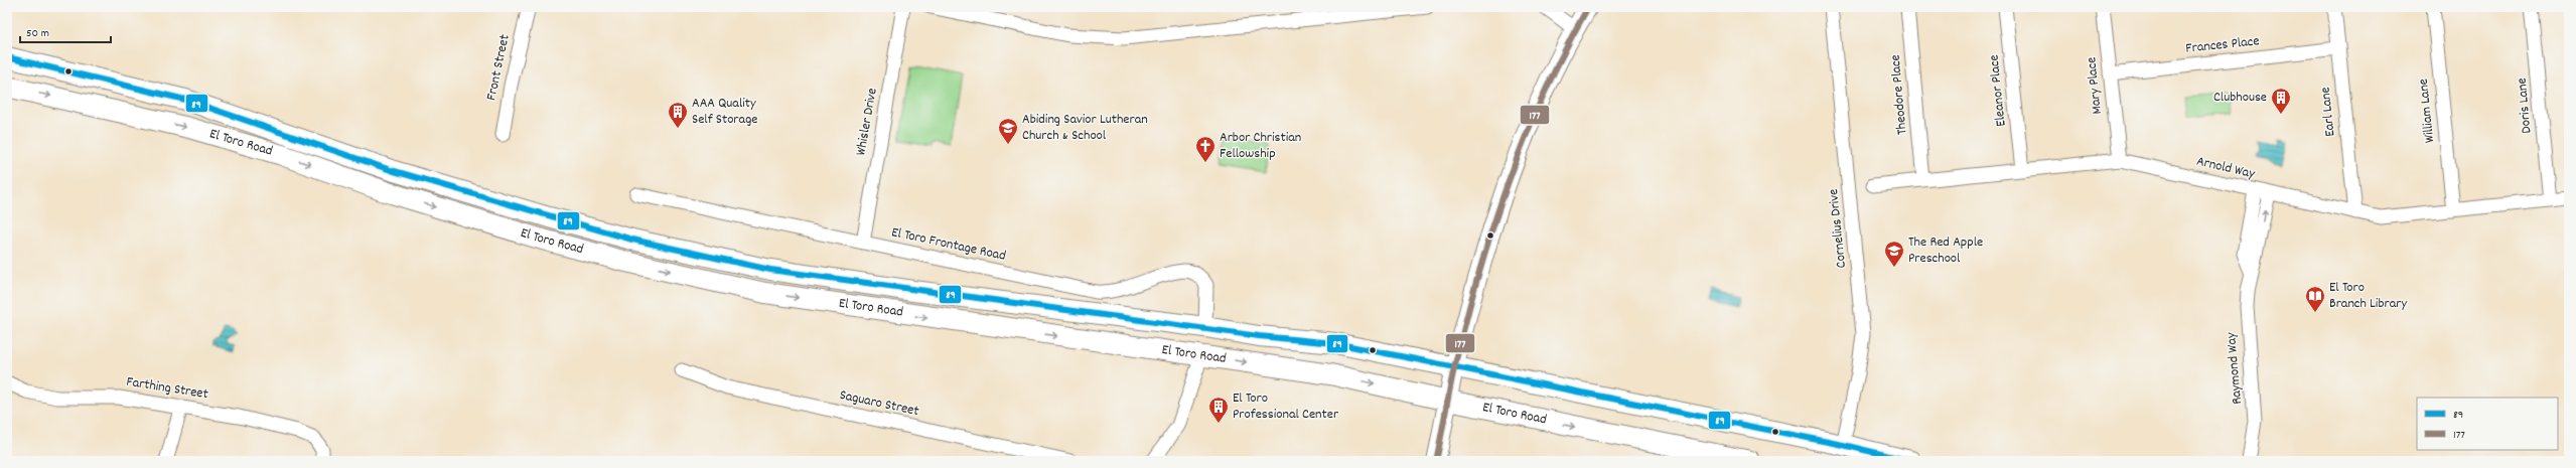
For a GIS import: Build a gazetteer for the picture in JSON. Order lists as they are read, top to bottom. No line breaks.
{"streets":{"main road":["El Toro Road"],"street":["Frances Place","Front Street","Mary Place","Eleanor Place","Theodore Place","Doris Lane","William Lane","Earl Lane","Whisler Drive","Arnold Way","Cornelius Drive","El Toro Frontage Road","Raymond Way","Farthing Street","Saguaro Street"]},"crossings":[["Frances Place","Mary Place"],["Frances Place","Earl Lane"],["Mary Place","Arnold Way"],["Eleanor Place","Arnold Way"],["Theodore Place","Arnold Way"],["Doris Lane","Arnold Way"],["William Lane","Arnold Way"],["Earl Lane","Arnold Way"],["Whisler Drive","El Toro Frontage Road"],["El Toro Road","Cornelius Drive"],["El Toro Road","El Toro Frontage Road"],["Arnold Way","Raymond Way"]],"places":{"building":["Clubhouse","AAA Quality Self Storage","El Toro Professional Center"],"school or university":["Abiding Savior Lutheran Church & School","The Red Apple Preschool"],"church":["Arbor Christian Fellowship"],"library":["El Toro Branch Library"]},"lines":["transit line 177","transit line 89"],"legend":["89","177"],"scale_bar":"50 m"}
